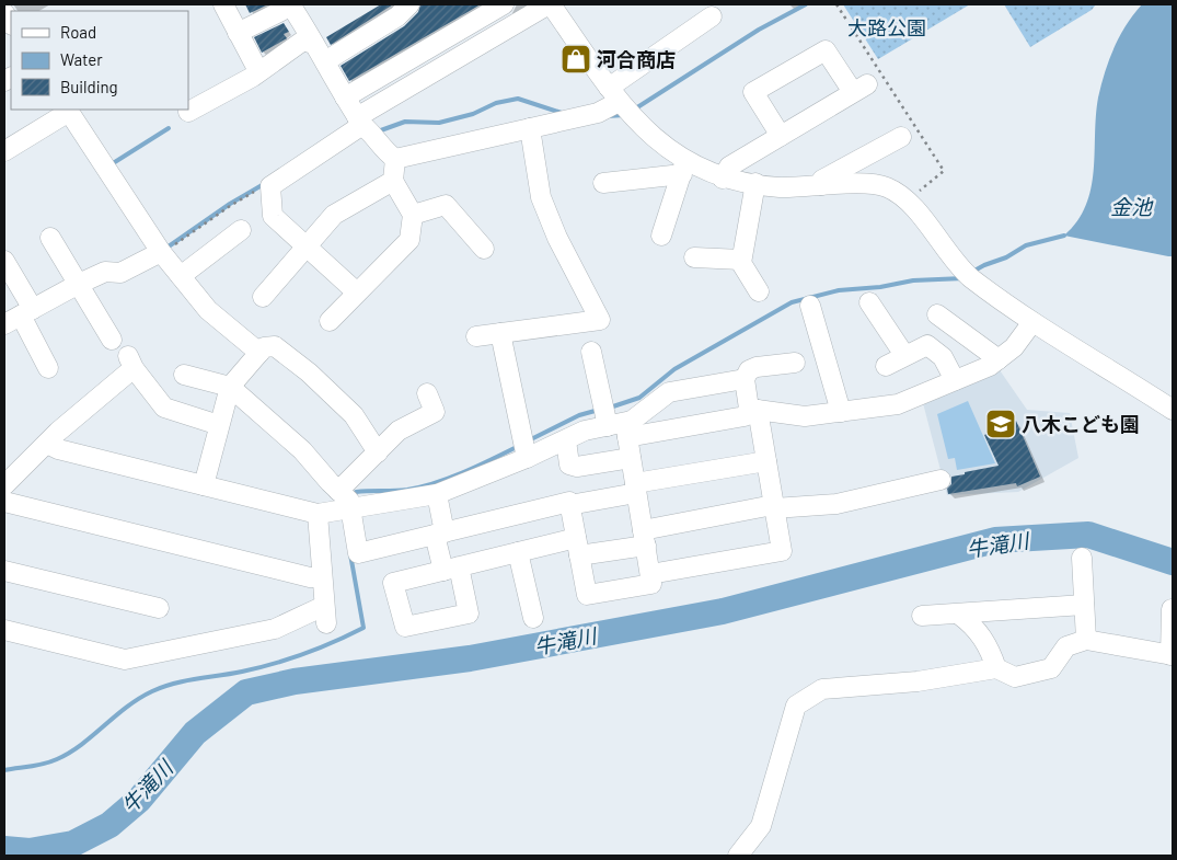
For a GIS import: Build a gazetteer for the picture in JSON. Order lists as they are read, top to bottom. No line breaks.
{"water":["金池","牛滝川"],"parks":["大路公園"],"places":{"shop":["河合商店"],"school or university":["八木こども園"]},"legend":["Road","Water","Building"]}
